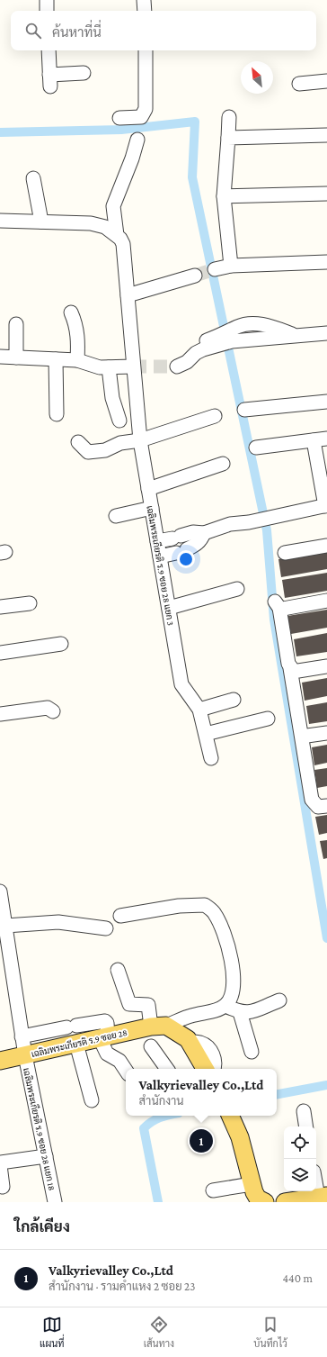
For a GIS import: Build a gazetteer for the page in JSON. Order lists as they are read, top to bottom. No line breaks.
{"streets":{"main road":["เฉลิมพระเกียรติ ร.9 ซอย 28"],"street":["เฉลิมพระเกียรติ ร.9 ซอย 28 แยก 3","เฉลิมพระเกียรติ ร.9 ซอย 28 แยก 18"]},"crossings":[["เฉลิมพระเกียรติ ร.9 ซอย 28","เฉลิมพระเกียรติ ร.9 ซอย 28 แยก 18"]],"north":"top left","page":{"search":"ค้นหาที่นี่","popup":["Valkyrievalley Co.,Ltd","สำนักงาน"],"pins":"1","heading":"ใกล้เคียง","list":[{"mark":"1","name":"Valkyrievalley Co.,Ltd","note":"สำนักงาน · รามคำแหง 2 ซอย 23","value":"440 m"}],"nav":["แผนที่","เส้นทาง","บันทึกไว้"]}}
